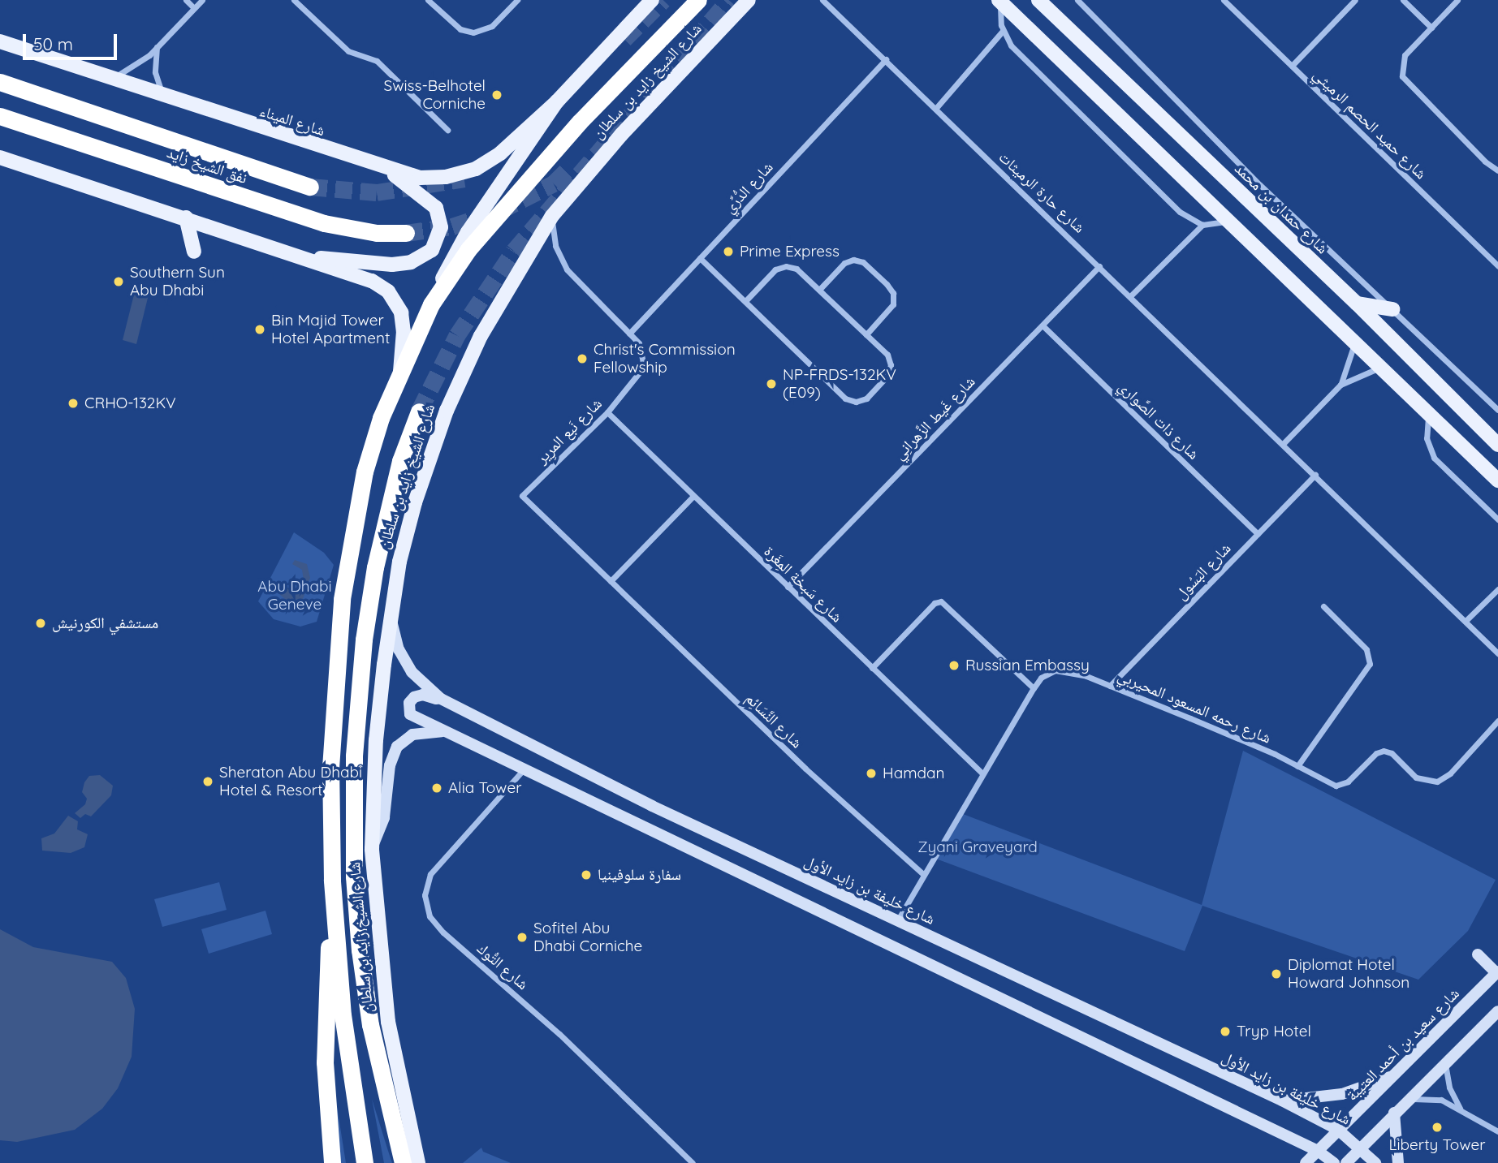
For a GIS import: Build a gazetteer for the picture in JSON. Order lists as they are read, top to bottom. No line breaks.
{"streets":{"highway":["شارع الشيخ زايد بن سلطان","نفق الشيخ زايد"],"main road":["شارع الميناء","شارع حمدان بن محمد","شارع خليفة بن زايد الأول","شارع سعيد بن أحمد العتيبة"],"street":["شارع حميد الحصم الرميثي","شارع الدُّرِّي","شارع حارة الرميثات","شارع غَيط الزَّهرانِي","شارع ذات الصَّواري","شارع نَبع المرِير","شارع البَسُول","شارع سَبخة المِغَرة","شارع رحمه المسعود المحيربي","شارع النَّسَائِم","شارع التُّوك"]},"crossings":[["شارع الشيخ زايد بن سلطان","شارع الميناء"],["شارع الشيخ زايد بن سلطان","شارع نَبع المرِير"],["شارع الشيخ زايد بن سلطان","شارع خليفة بن زايد الأول"],["شارع الدُّرِّي","شارع حارة الرميثات"],["شارع الدُّرِّي","شارع نَبع المرِير"],["شارع حارة الرميثات","شارع غَيط الزَّهرانِي"],["شارع حارة الرميثات","شارع البَسُول"],["شارع غَيط الزَّهرانِي","شارع ذات الصَّواري"],["شارع غَيط الزَّهرانِي","شارع سَبخة المِغَرة"],["شارع ذات الصَّواري","شارع البَسُول"],["شارع نَبع المرِير","شارع سَبخة المِغَرة"],["شارع نَبع المرِير","شارع النَّسَائِم"],["شارع البَسُول","شارع رحمه المسعود المحيربي"],["شارع سَبخة المِغَرة","شارع رحمه المسعود المحيربي"],["شارع رحمه المسعود المحيربي","شارع النَّسَائِم"],["شارع رحمه المسعود المحيربي","شارع خليفة بن زايد الأول"],["شارع خليفة بن زايد الأول","شارع سعيد بن أحمد العتيبة"]],"parks":["Abu Dhabi Geneve","Zyani Graveyard"],"places":["Swiss-Belhotel Corniche","Prime Express","Southern Sun Abu Dhabi","Bin Majid Tower Hotel Apartment","Christ's Commission Fellowship","NP-FRDS-132KV (E09)","CRHO-132KV","مستشفي الكورنيش","Russian Embassy","Hamdan","Sheraton Abu Dhabi Hotel & Resort","Alia Tower","سفارة سلوفينيا","Sofitel Abu Dhabi Corniche","Diplomat Hotel Howard Johnson","Tryp Hotel","Liberty Tower"],"scale_bar":"50 m"}
